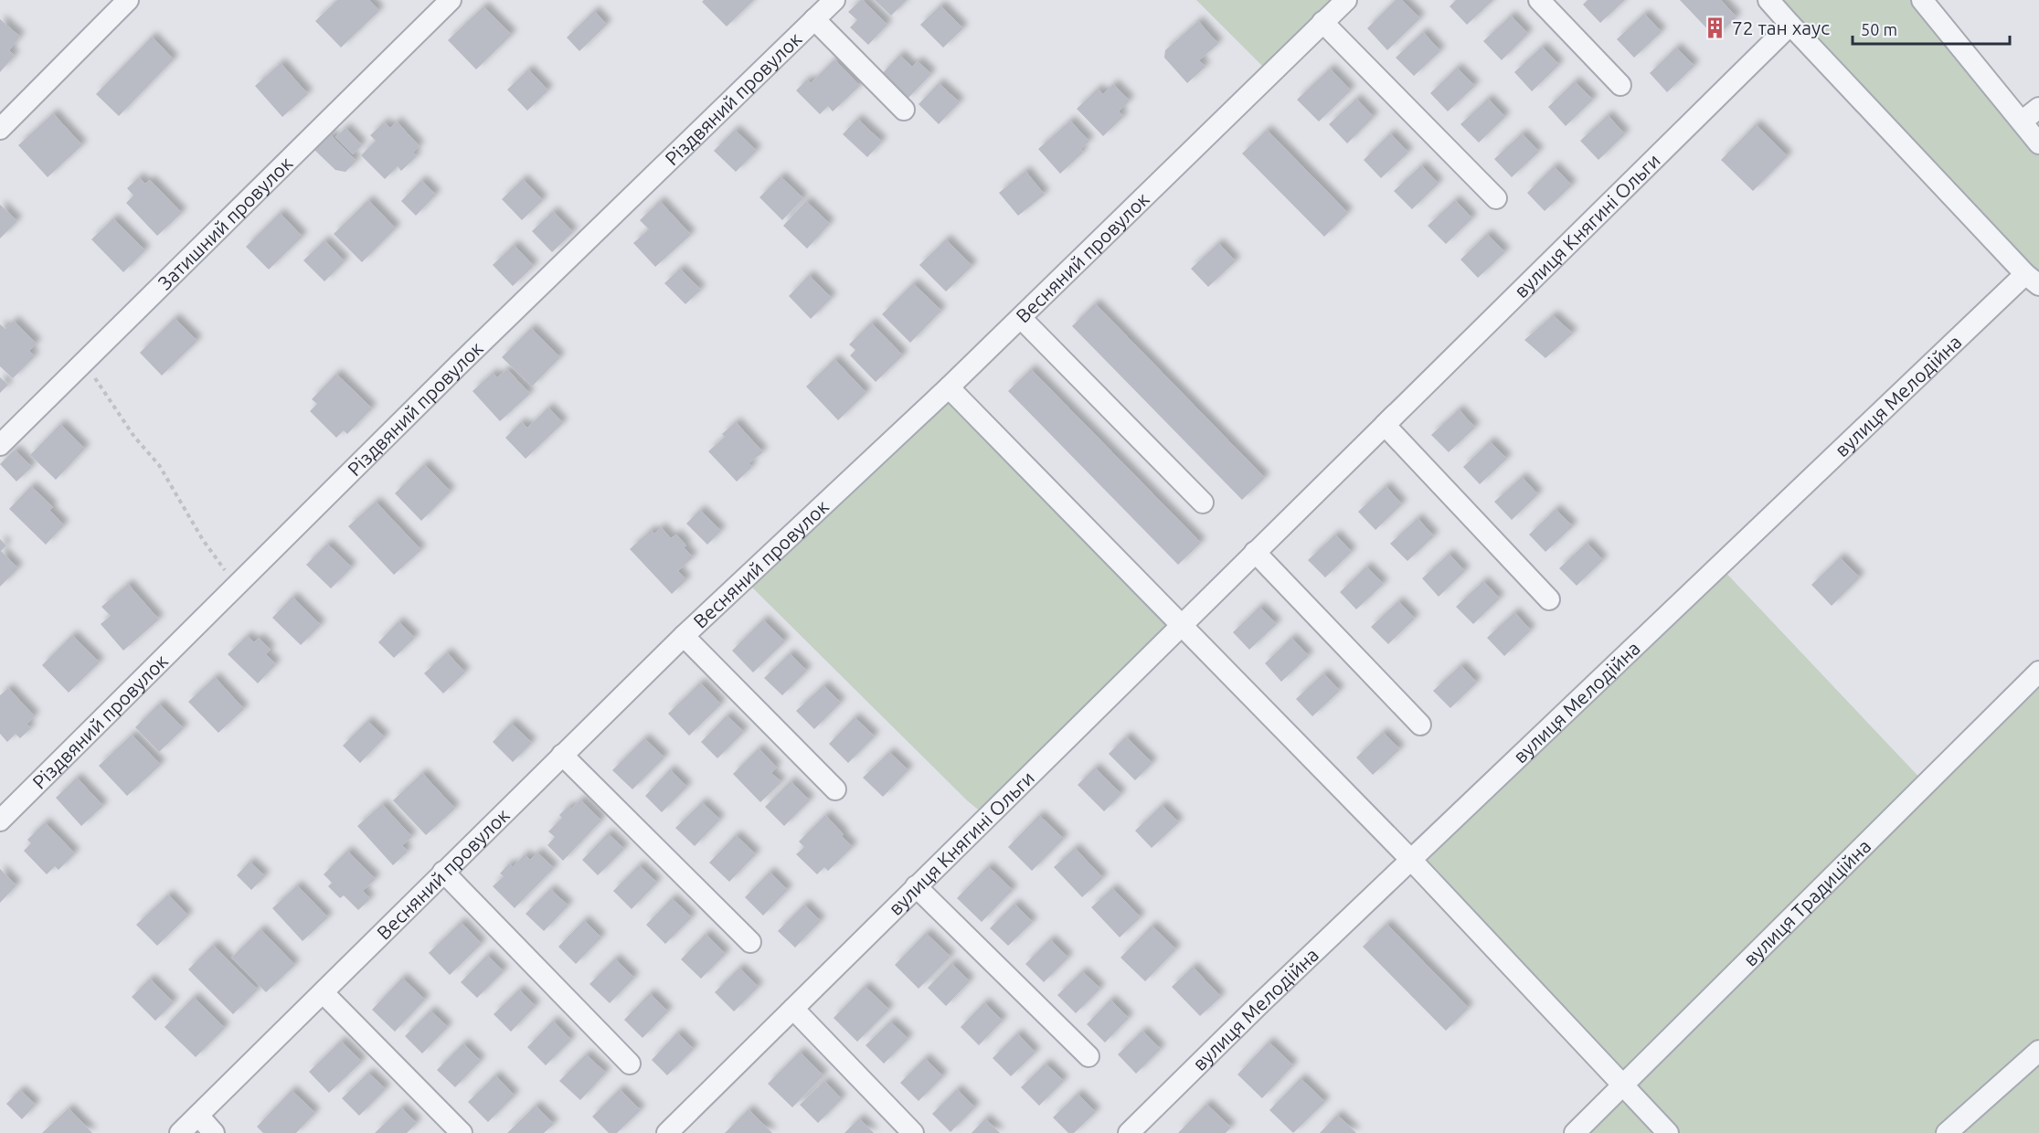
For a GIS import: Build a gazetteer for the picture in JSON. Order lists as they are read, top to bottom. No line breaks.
{"streets":{"street":["Різдвяний провулок","Затишний провулок","вулиця Княгині Ольги","Весняний провулок","вулиця Мелодійна","вулиця Традиційна"]},"places":{"building":["72 тан хаус"]},"scale_bar":"50 m"}
